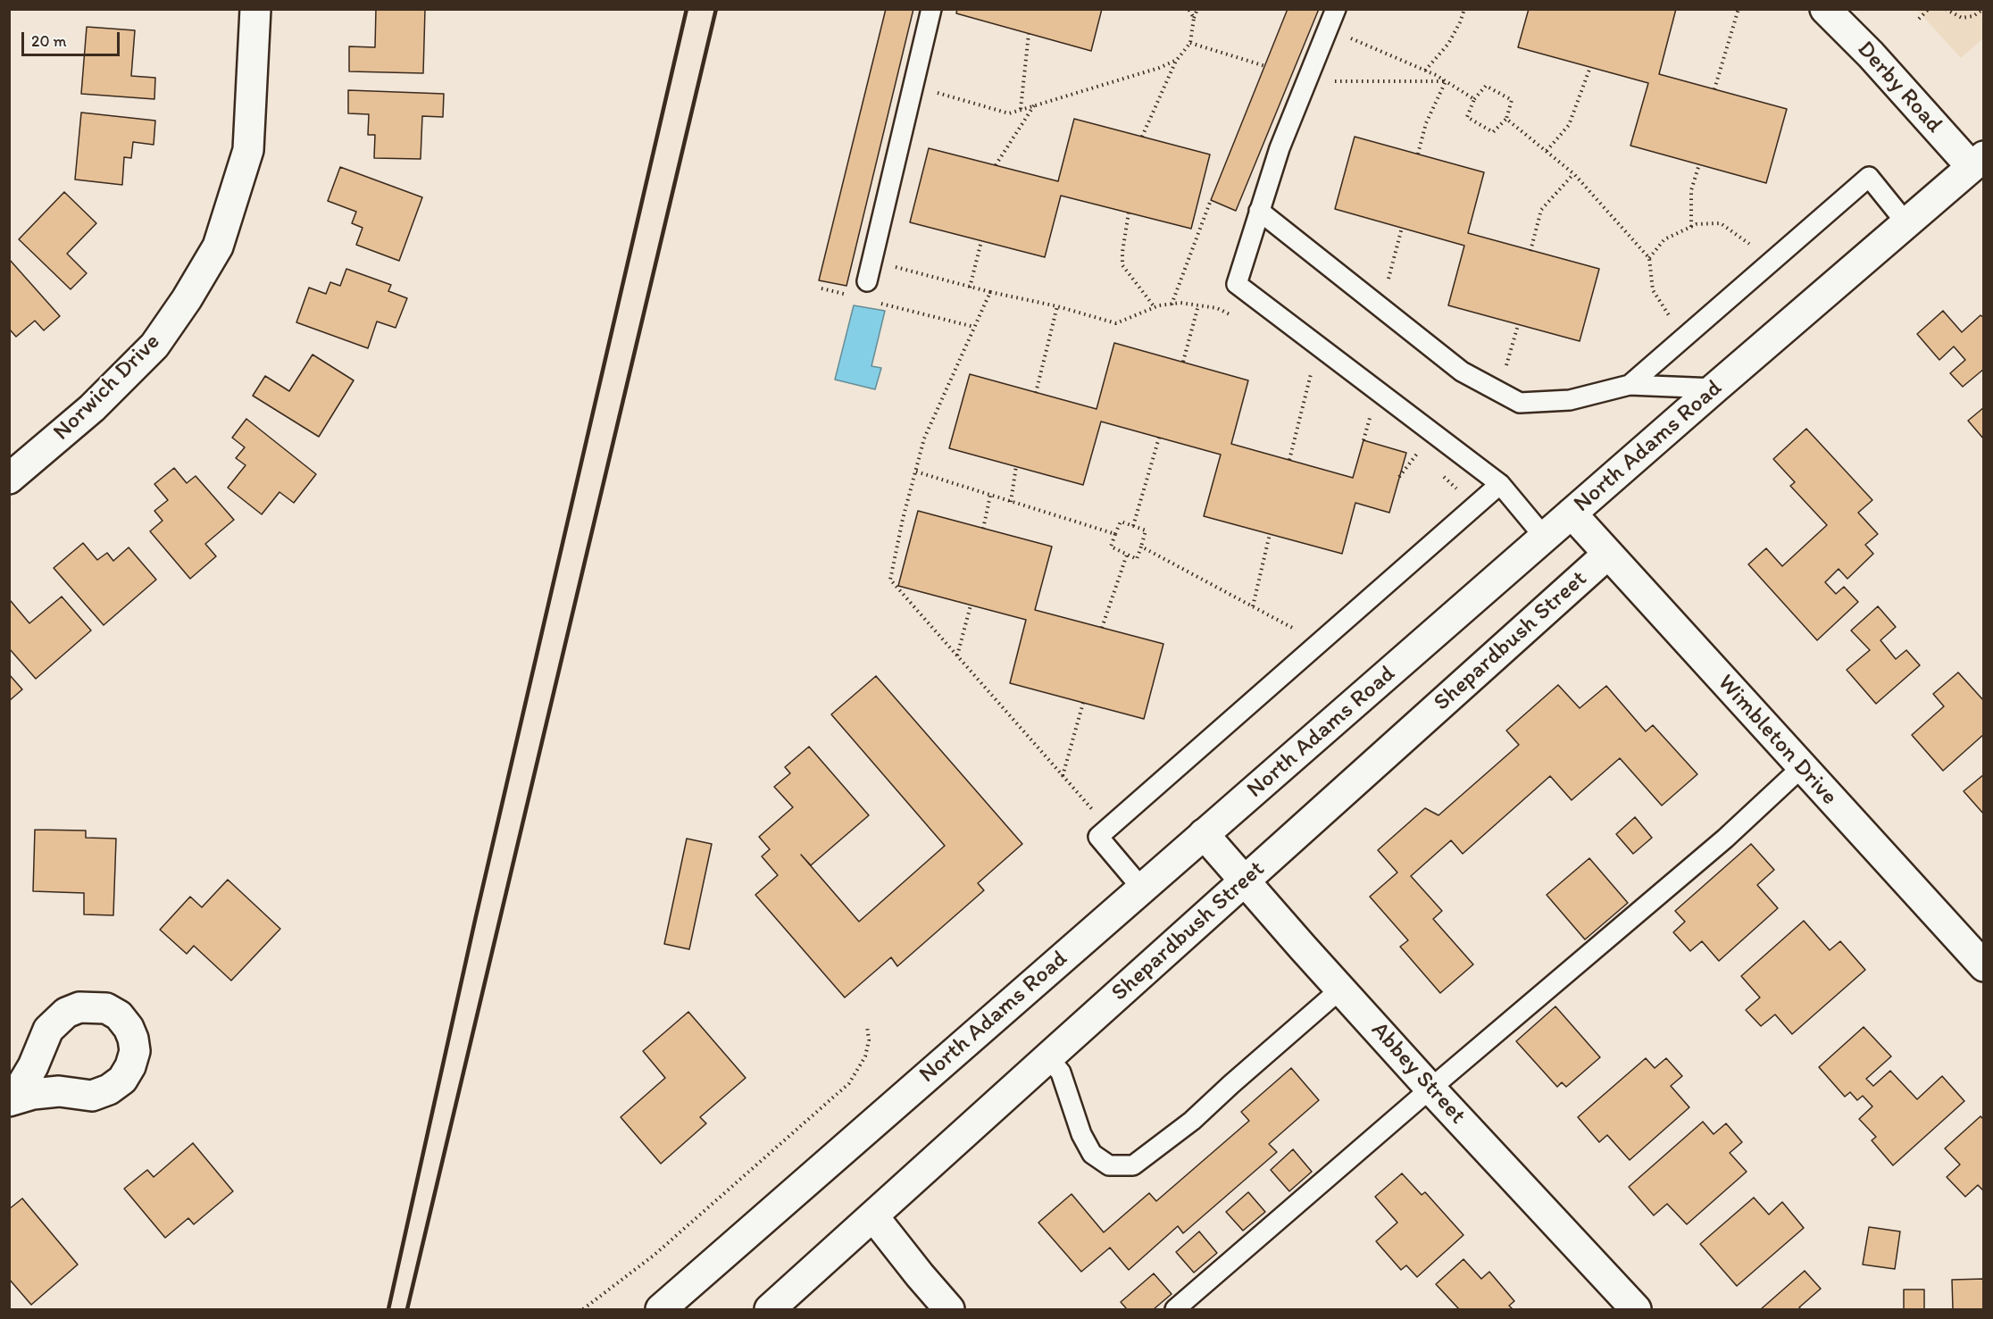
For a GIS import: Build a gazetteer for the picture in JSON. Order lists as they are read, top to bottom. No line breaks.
{"streets":{"street":["Derby Road","Norwich Drive","North Adams Road","Shepardbush Street","Wimbleton Drive","Abbey Street"]},"crossings":[["Derby Road","North Adams Road"],["North Adams Road","Wimbleton Drive"],["North Adams Road","Abbey Street"],["Shepardbush Street","Wimbleton Drive"],["Shepardbush Street","Abbey Street"]],"scale_bar":"20 m"}
